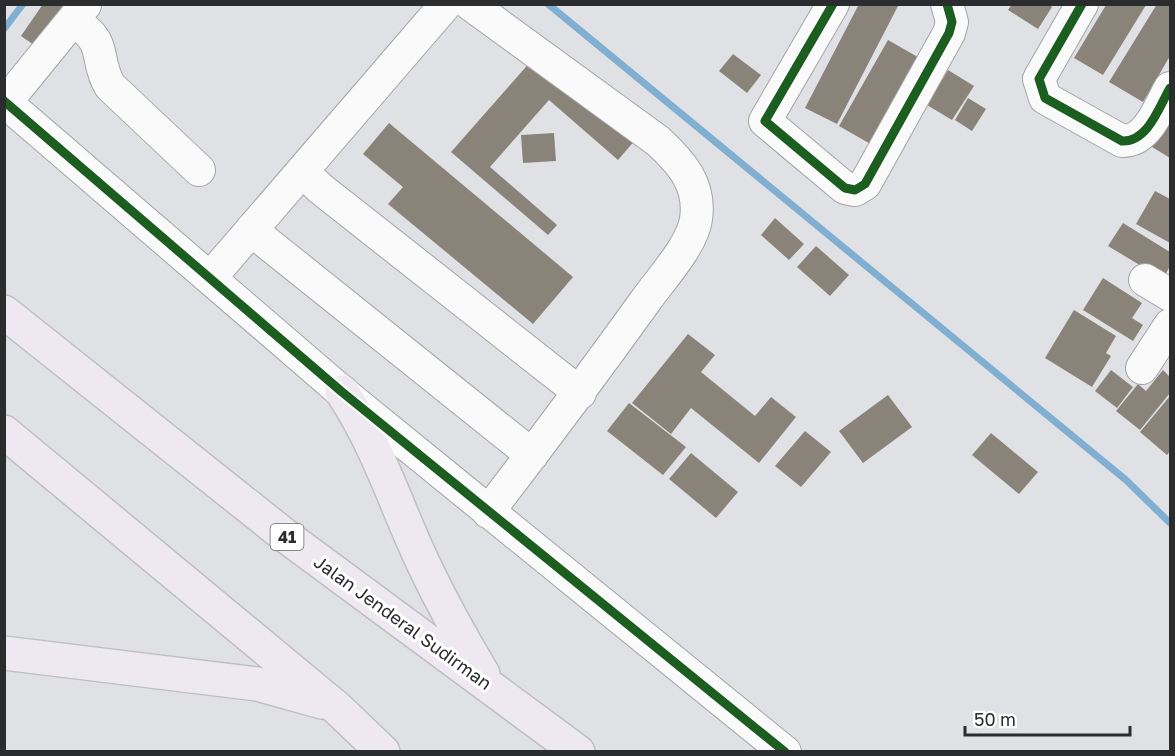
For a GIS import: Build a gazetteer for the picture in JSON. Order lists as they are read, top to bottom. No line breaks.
{"streets":{"highway":["41","Jalan Jenderal Sudirman"]},"scale_bar":"50 m"}
